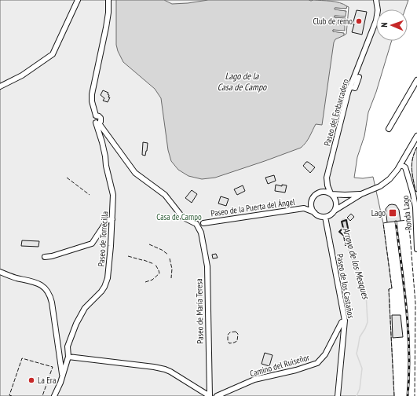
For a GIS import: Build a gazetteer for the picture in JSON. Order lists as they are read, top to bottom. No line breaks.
{"streets":{"street":["Paseo del Embarcadero","Paseo de la Puerta del Ángel","Ronda Lago","Paseo de Torrecilla","Paseo de los Castaños","Paseo de María Teresa","Camino del Ruiseñor"]},"crossings":[["Paseo del Embarcadero","Paseo de la Puerta del Ángel"],["Paseo del Embarcadero","Paseo de los Castaños"],["Paseo de la Puerta del Ángel","Paseo de los Castaños"],["Paseo de la Puerta del Ángel","Paseo de María Teresa"],["Paseo de los Castaños","Camino del Ruiseñor"]],"water":["Lago de la Casa de Campo","Arroyo de los Meaques"],"parks":["Casa de Campo"],"places":{"other":["Club de remo","La Era"],"transit":["Lago"]},"north":"left"}
